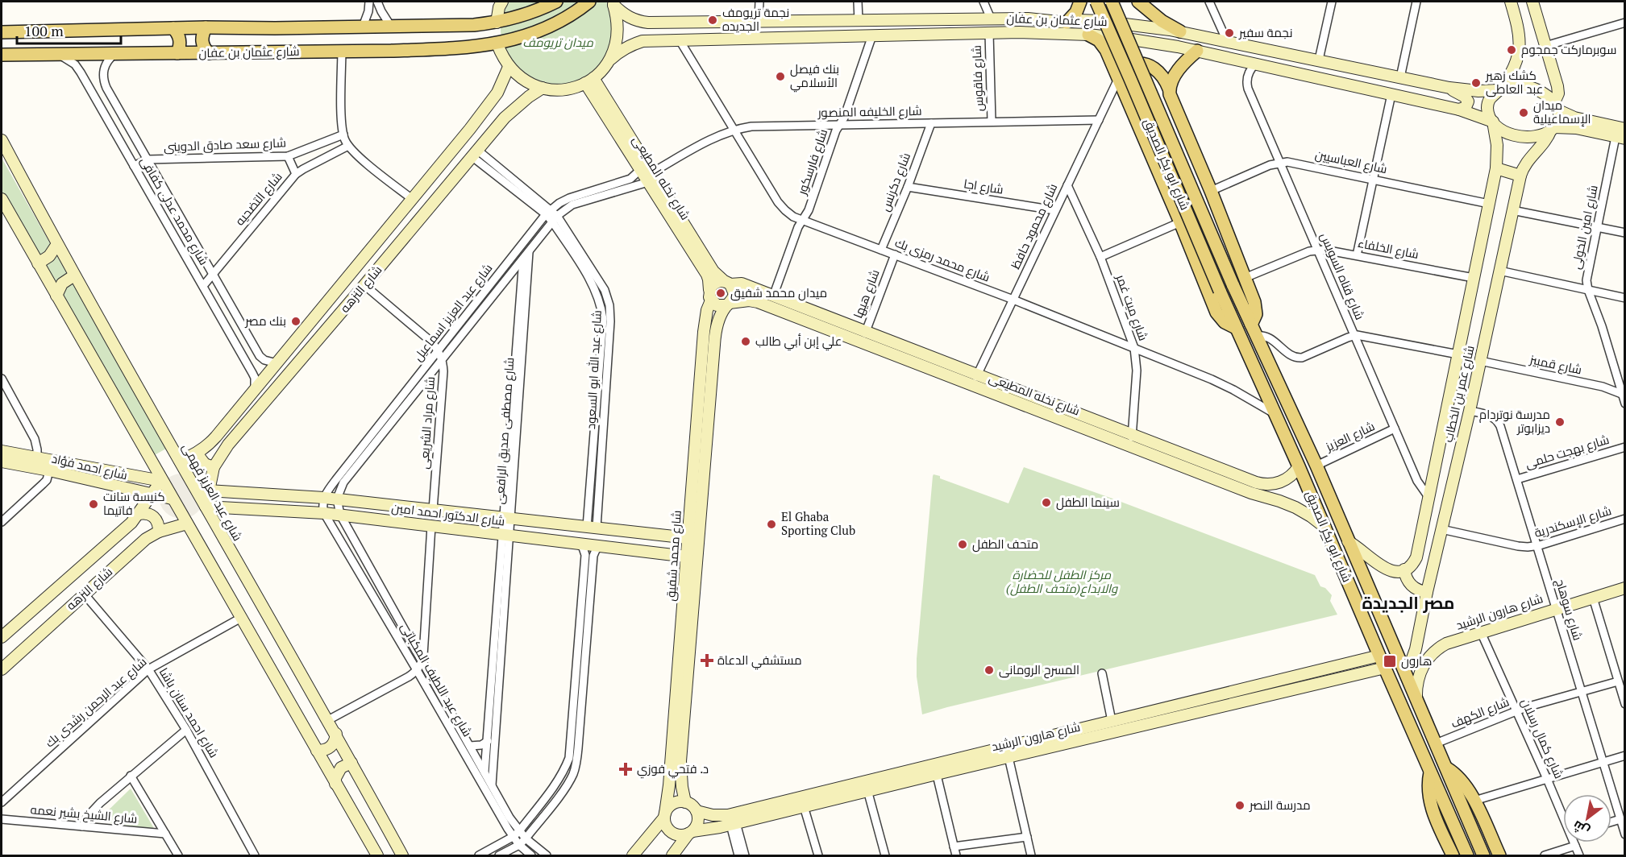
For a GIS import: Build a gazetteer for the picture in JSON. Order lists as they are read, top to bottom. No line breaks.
{"streets":{"main road":["شارع عثمان بن عفان","شارع ابو بكر الصديق"],"street":["شارع فاقوس","شارع الخليفه المنصور","شارع سعد صادق الدوينى","شارع فارسكور","شارع العباسيين","شارع نخله المطيعى","شارع دكرنس","شارع اجا","شارع التضحيه","شارع محمد عدلى كفافى","شارع محمود حافظ","شارع امين الخولى","شارع الخلفاء","شارع محمد رمزى بك","شارع قناه السويس","شارع النزهه","شارع هيها","شارع ميت غمر","شارع عبد العزيز اسماعيل","شارع قمبيز","شارع عبد الله ابو السعود","شارع عمر بن الخطاب","شارع مراد الشريعى","شارع مصطفى صديق الرافعى","شارع العزيز","شارع بهجت حلمى","شارع احمد فؤاد","شارع عبد العزيز فهمى","شارع الدكتور احمد امين","شارع الإسكندرية","شارع محمد شفيق","شارع سوهاج","شارع هارون الرشيد","شارع عبد اللطيف المكباتى","شارع عبد الرحمن رشدى بك","شارع احمد سنان باشا","شارع الكهف","شارع كمال رسلان","شارع الشيخ بشير نعمه"]},"crossings":[["شارع عثمان بن عفان","شارع فاقوس"],["شارع عثمان بن عفان","شارع فارسكور"],["شارع عثمان بن عفان","شارع ابو بكر الصديق"],["شارع عثمان بن عفان","شارع محمد عدلى كفافى"],["شارع عثمان بن عفان","شارع محمد رمزى بك"],["شارع عثمان بن عفان","شارع قناه السويس"],["شارع عثمان بن عفان","شارع عمر بن الخطاب"],["شارع فاقوس","شارع الخليفه المنصور"],["شارع الخليفه المنصور","شارع فارسكور"],["شارع الخليفه المنصور","شارع نخله المطيعى"],["شارع الخليفه المنصور","شارع دكرنس"],["شارع الخليفه المنصور","شارع محمود حافظ"],["شارع الخليفه المنصور","شارع محمد رمزى بك"],["شارع الخليفه المنصور","شارع عبد العزيز اسماعيل"],["شارع سعد صادق الدوينى","شارع محمد عدلى كفافى"],["شارع فارسكور","شارع نخله المطيعى"],["شارع فارسكور","شارع محمد رمزى بك"],["شارع العباسيين","شارع قناه السويس"],["شارع العباسيين","شارع عمر بن الخطاب"],["شارع ابو بكر الصديق","شارع نخله المطيعى"],["شارع ابو بكر الصديق","شارع محمود حافظ"],["شارع ابو بكر الصديق","شارع محمد رمزى بك"],["شارع ابو بكر الصديق","شارع عمر بن الخطاب"],["شارع ابو بكر الصديق","شارع العزيز"],["شارع ابو بكر الصديق","شارع هارون الرشيد"],["شارع ابو بكر الصديق","شارع الكهف"],["شارع نخله المطيعى","شارع محمود حافظ"],["شارع نخله المطيعى","شارع هيها"],["شارع نخله المطيعى","شارع ميت غمر"],["شارع نخله المطيعى","شارع عبد العزيز اسماعيل"],["شارع نخله المطيعى","شارع محمد شفيق"],["شارع دكرنس","شارع اجا"],["شارع دكرنس","شارع محمد رمزى بك"],["شارع اجا","شارع محمود حافظ"],["شارع التضحيه","شارع محمد عدلى كفافى"],["شارع محمد عدلى كفافى","شارع النزهه"],["شارع محمود حافظ","شارع محمد رمزى بك"],["شارع محمود حافظ","شارع ميت غمر"],["شارع امين الخولى","شارع قمبيز"],["شارع الخلفاء","شارع قناه السويس"],["شارع الخلفاء","شارع عمر بن الخطاب"],["شارع محمد رمزى بك","شارع هيها"],["شارع محمد رمزى بك","شارع ميت غمر"],["شارع قناه السويس","شارع عمر بن الخطاب"],["شارع قناه السويس","شارع العزيز"],["شارع النزهه","شارع عبد الله ابو السعود"],["شارع النزهه","شارع مراد الشريعى"],["شارع النزهه","شارع احمد فؤاد"],["شارع النزهه","شارع عبد العزيز فهمى"],["شارع النزهه","شارع الدكتور احمد امين"],["شارع النزهه","شارع احمد سنان باشا"],["شارع عبد العزيز اسماعيل","شارع عبد الله ابو السعود"],["شارع عبد العزيز اسماعيل","شارع مراد الشريعى"],["شارع عبد العزيز اسماعيل","شارع مصطفى صديق الرافعى"],["شارع عبد العزيز اسماعيل","شارع الدكتور احمد امين"],["شارع قمبيز","شارع عمر بن الخطاب"],["شارع عبد الله ابو السعود","شارع الدكتور احمد امين"],["شارع عمر بن الخطاب","شارع الإسكندرية"],["شارع عمر بن الخطاب","شارع سوهاج"],["شارع مراد الشريعى","شارع الدكتور احمد امين"],["شارع مصطفى صديق الرافعى","شارع الدكتور احمد امين"],["شارع مصطفى صديق الرافعى","شارع عبد اللطيف المكباتى"],["شارع بهجت حلمى","شارع سوهاج"],["شارع عبد العزيز فهمى","شارع الدكتور احمد امين"],["شارع الدكتور احمد امين","شارع محمد شفيق"],["شارع الدكتور احمد امين","شارع عبد اللطيف المكباتى"],["شارع الإسكندرية","شارع سوهاج"],["شارع محمد شفيق","شارع هارون الرشيد"],["شارع سوهاج","شارع هارون الرشيد"],["شارع سوهاج","شارع الكهف"],["شارع هارون الرشيد","شارع كمال رسلان"],["شارع عبد الرحمن رشدى بك","شارع احمد سنان باشا"],["شارع الكهف","شارع كمال رسلان"]],"districts":["مصر الجديدة"],"parks":["ميدان تريومف","مركز الطفل للحضارة والابداع(متحف الطفل)"],"places":{"other":["نجمة تريومف الجديده","نجمة سفير","سوبرماركت جمجوم","بنك فيصل الأسلامي","كشك زهير عبد العاطى","ميدان الإسماعيلية","ميدان محمد شفيق","بنك مصر","علي إبن أبي طالب","مدرسة نوتردام ديزابوتر","سينما الطفل","كنيسة سانت فاتيما","El Ghaba Sporting Club","متحف الطفل","المسرح الرومانى","مدرسة النصر"],"health":["مستشفي الدعاة","د. فتحي فوزي"],"transit":["هارون"]},"scale_bar":"100 m","north":"bottom left"}
